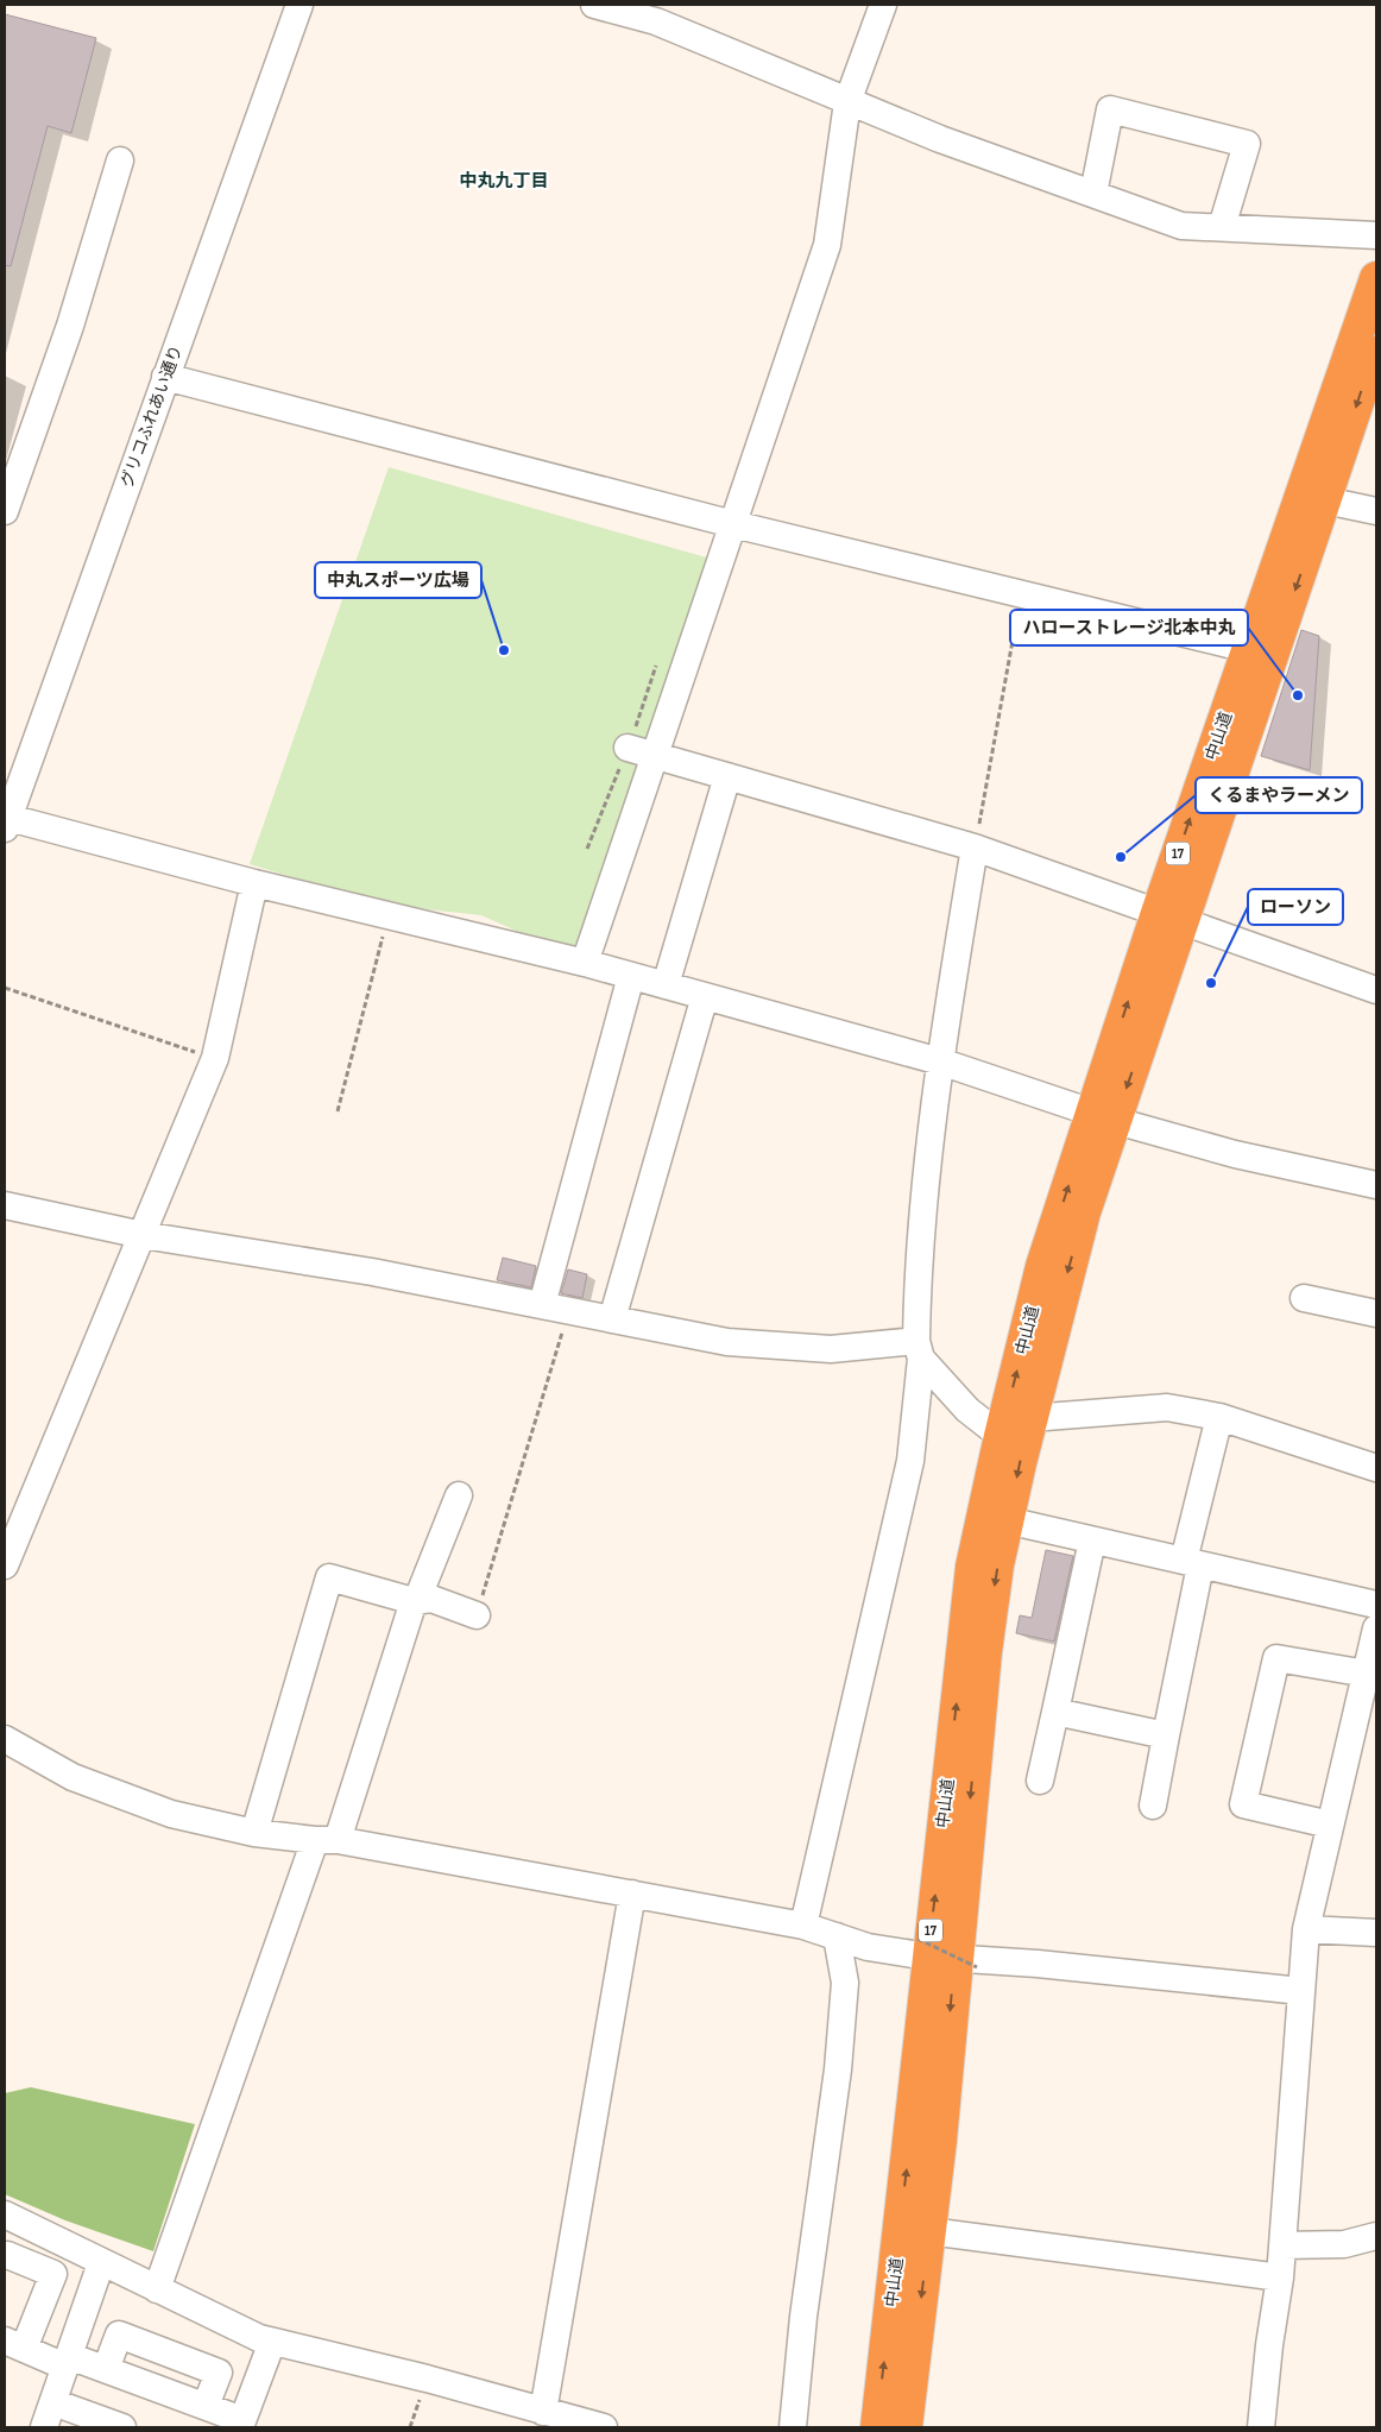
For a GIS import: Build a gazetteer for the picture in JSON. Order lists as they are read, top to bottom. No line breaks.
{"streets":{"highway":["中山道","17"],"street":["グリコふれあい通り"]},"districts":["中丸九丁目"],"places":["中丸スポーツ広場","ハローストレージ北本中丸","くるまやラーメン","ローソン"]}
